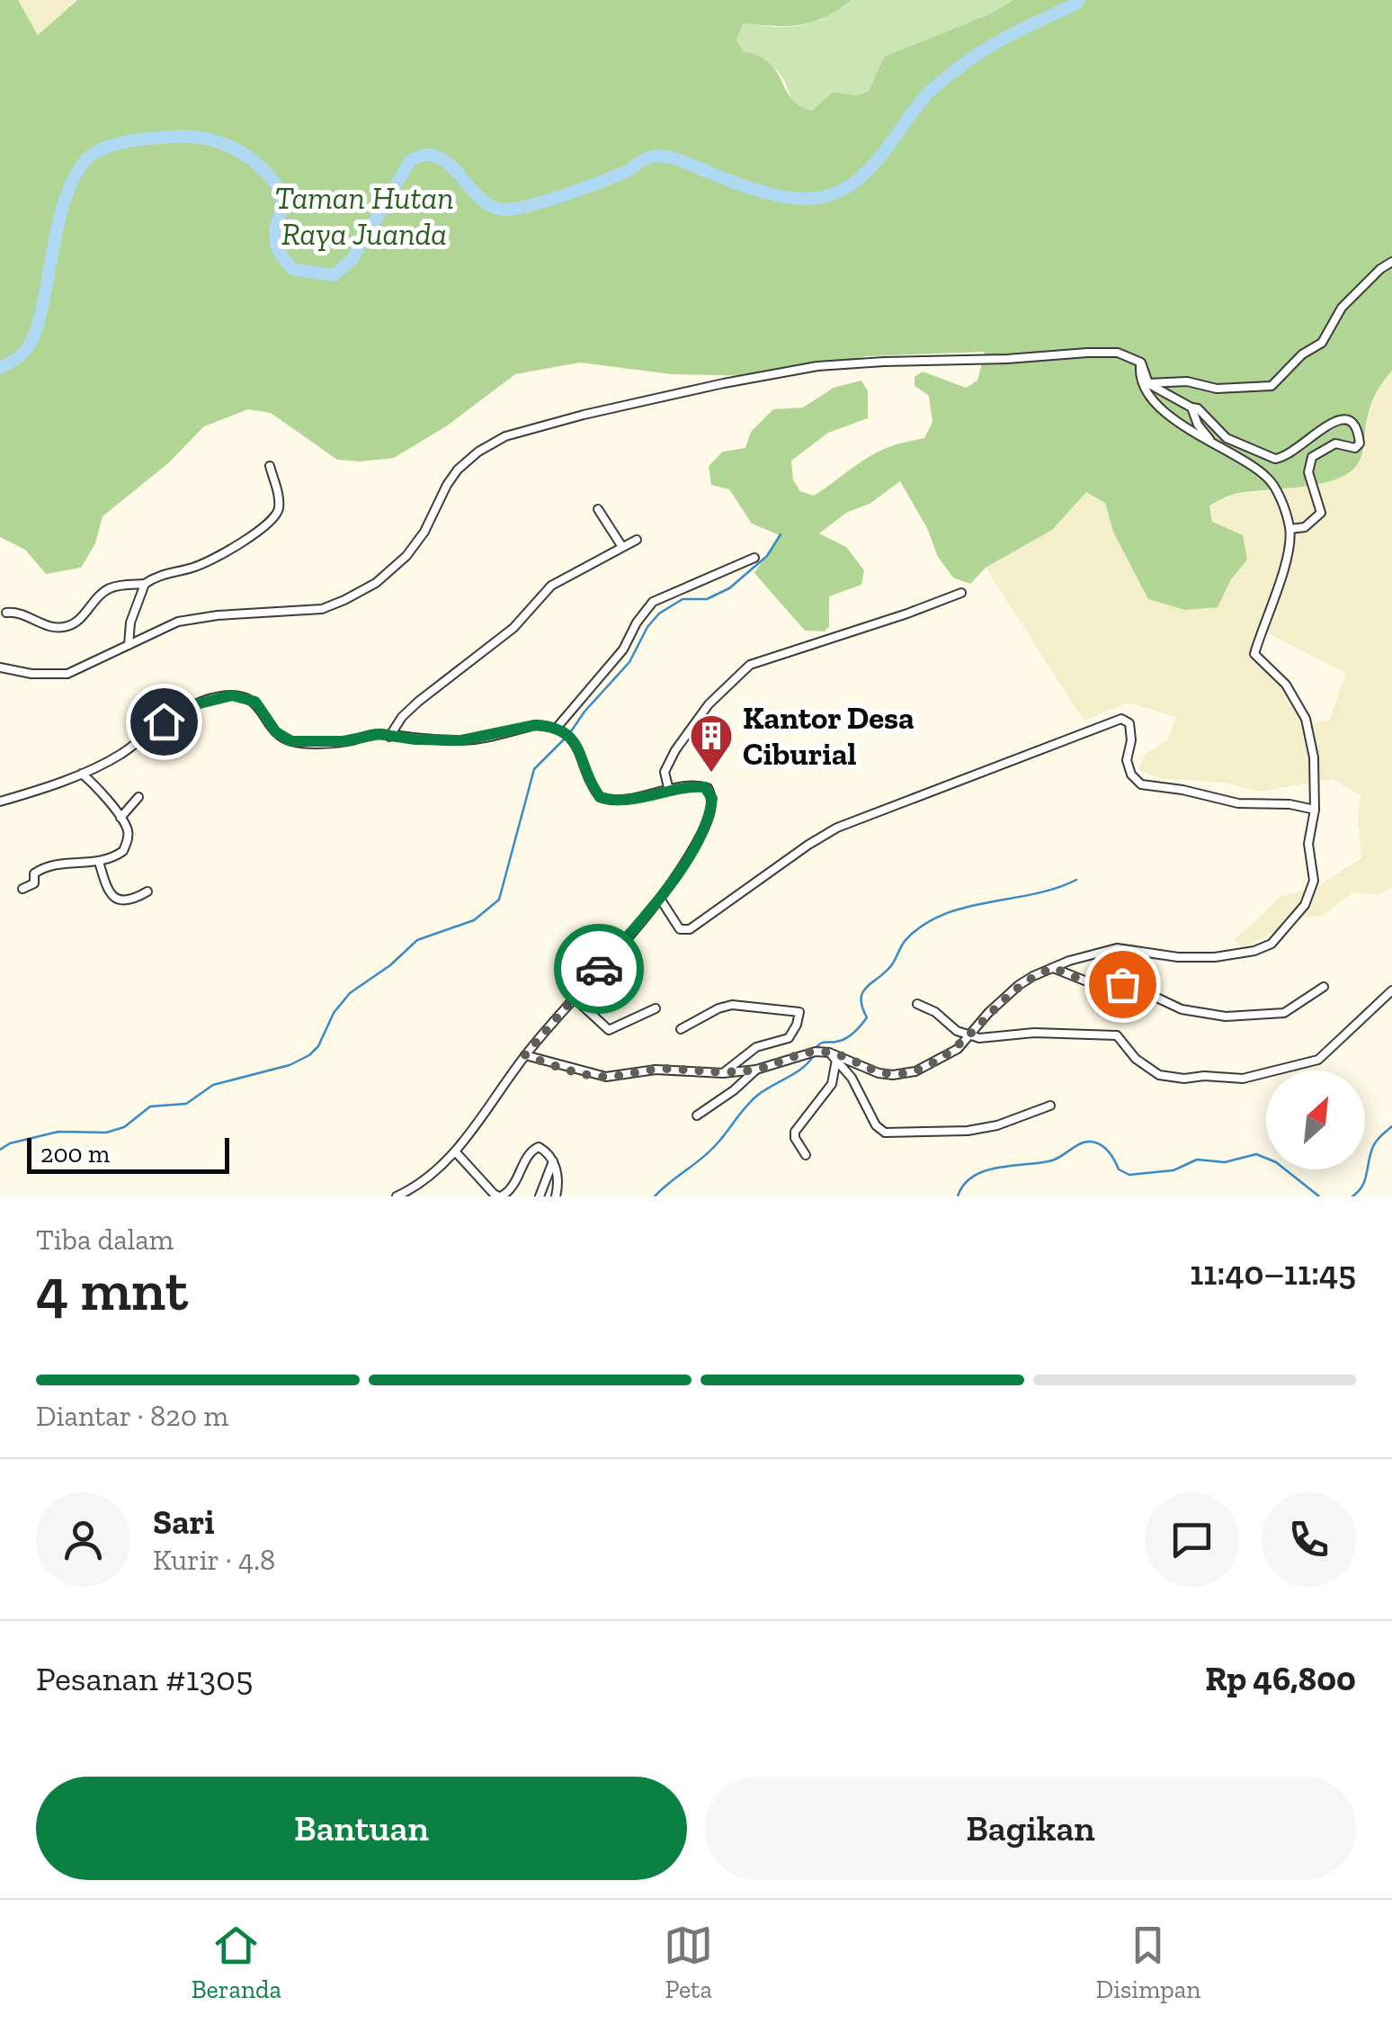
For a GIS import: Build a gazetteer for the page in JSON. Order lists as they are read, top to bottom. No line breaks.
{"parks":["Taman Hutan Raya Juanda"],"places":{"building":["Kantor Desa Ciburial"]},"scale_bar":"200 m","north":"top right","page":{"scale":"200 m","heading":["4 mnt","Tiba dalam","11:40–11:45"],"panel":["Sari","Kurir · 4.8","Pesanan #1305","Rp 46,800"],"bar":"Diantar · 820 m","buttons":["Bantuan","Bagikan"],"tabs":["Beranda","Peta","Disimpan"]}}
